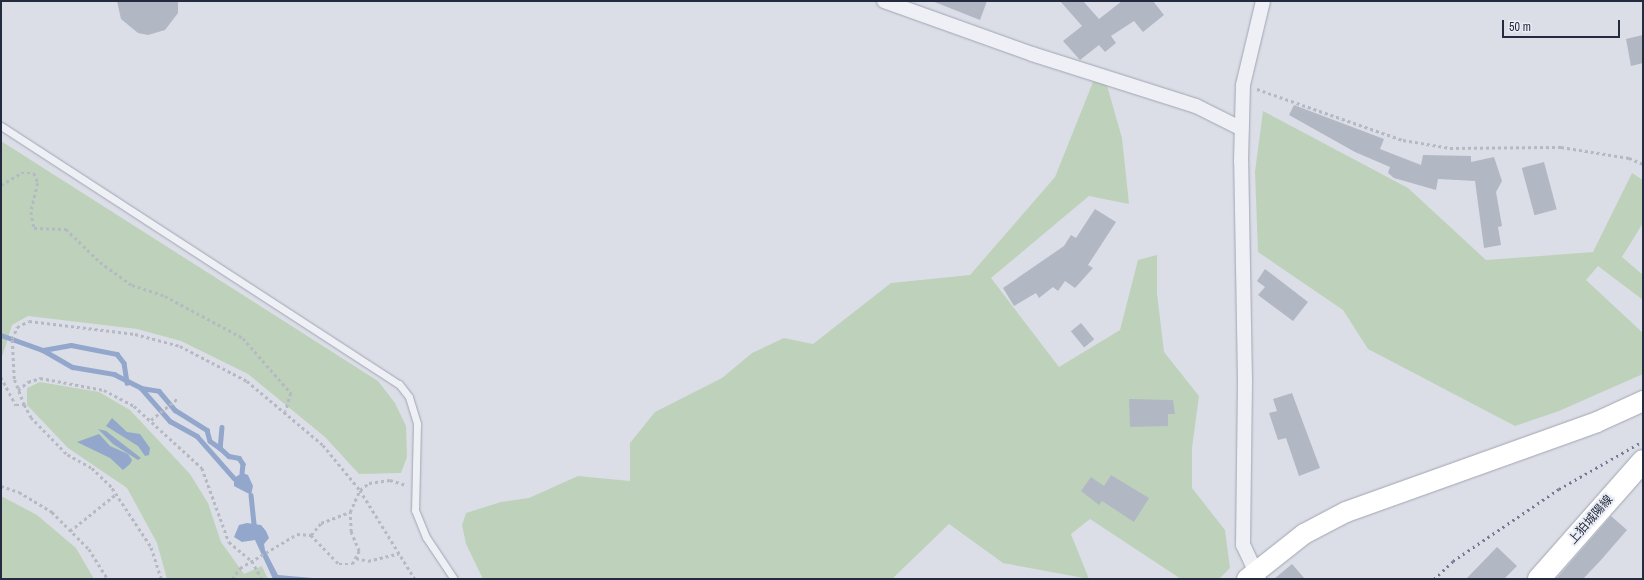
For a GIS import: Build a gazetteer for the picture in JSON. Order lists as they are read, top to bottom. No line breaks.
{"streets":{"main road":["上狛城陽線"]},"scale_bar":"50 m"}
